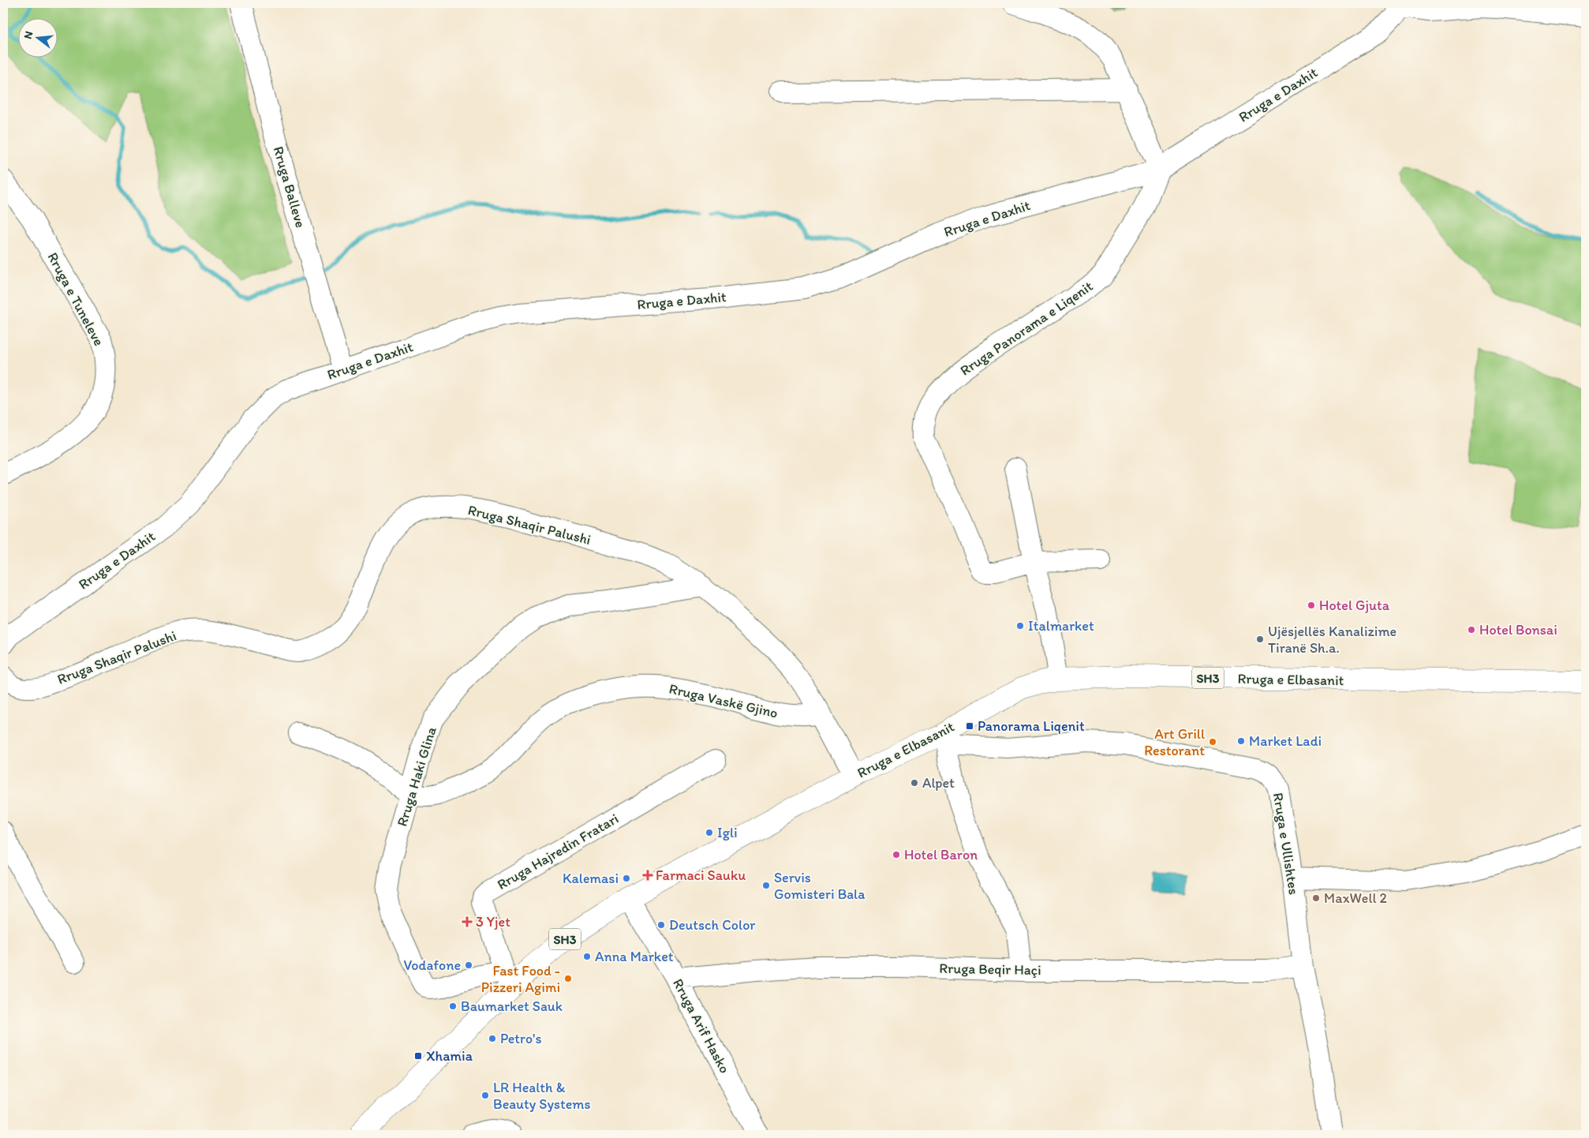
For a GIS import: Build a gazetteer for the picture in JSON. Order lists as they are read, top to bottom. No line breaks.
{"streets":{"main road":["SH3","Rruga e Elbasanit"],"street":["Rruga e Daxhit","Rruga Balleve","Rruga e Tuneleve","Rruga Panorama e Liqenit","Rruga Shaqir Palushi","Rruga Vaskë Gjino","Rruga Haki Glina","Rruga e Ullishtes","Rruga Hajredin Fratari","Rruga Beqir Haçi","Rruga Arif Hasko"]},"crossings":[["Rruga e Daxhit","Rruga Balleve"],["Rruga e Daxhit","Rruga Panorama e Liqenit"],["Rruga Shaqir Palushi","Rruga e Elbasanit"],["Rruga Shaqir Palushi","Rruga Vaskë Gjino"],["Rruga Shaqir Palushi","Rruga Haki Glina"],["Rruga e Elbasanit","Rruga Haki Glina"],["Rruga e Elbasanit","Rruga e Ullishtes"],["Rruga e Elbasanit","Rruga Hajredin Fratari"],["Rruga e Elbasanit","Rruga Arif Hasko"],["Rruga Vaskë Gjino","Rruga Haki Glina"],["Rruga Haki Glina","Rruga Hajredin Fratari"],["Rruga e Ullishtes","Rruga Beqir Haçi"],["Rruga Beqir Haçi","Rruga Arif Hasko"]],"places":{"other":["Hotel Gjuta","Italmarket","Hotel Bonsai","Ujësjellës Kanalizime Tiranë Sh.a.","Market Ladi","Art Grill Restorant","Alpet","Igli","Hotel Baron","Kalemasi","Servis Gomisteri Bala","MaxWell 2","Deutsch Color","Anna Market","Vodafone","Fast Food - Pizzeri Agimi","Baumarket Sauk","Petro's","LR Health & Beauty Systems"],"transit":["Panorama Liqenit","Xhamia"],"health":["Farmaci Sauku","3 Yjet"]},"north":"left"}
